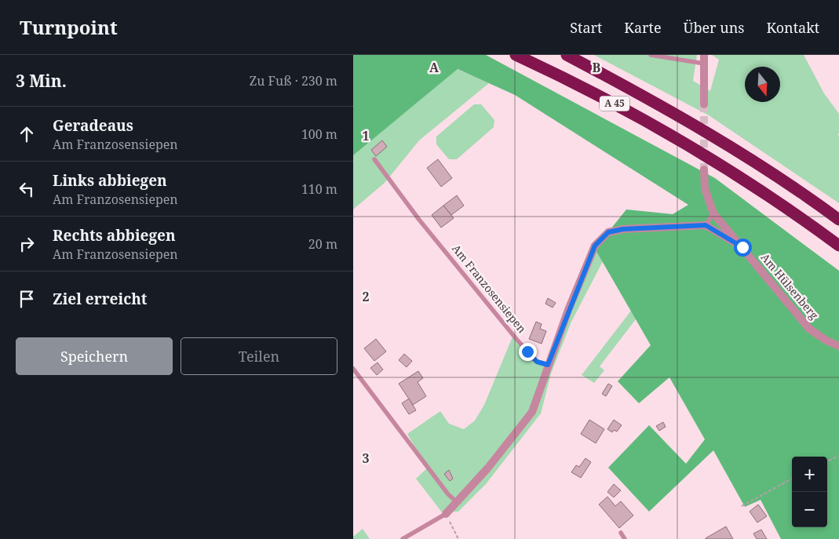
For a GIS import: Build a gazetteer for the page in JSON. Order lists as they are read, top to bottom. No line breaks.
{"streets":{"highway":["A 45"],"street":["Am Hülsenberg"],"lane":["Am Franzosensiepen"]},"north":"bottom","page":{"header":"Turnpoint","nav":["Start","Karte","Über uns","Kontakt"],"heading":["3 Min.","Zu Fuß · 230 m"],"list":[["Geradeaus","Am Franzosensiepen","100 m"],["Links abbiegen","Am Franzosensiepen","110 m"],["Rechts abbiegen","Am Franzosensiepen","20 m"],"Ziel erreicht"],"buttons":["Speichern","Teilen"],"map_buttons":["+","−"]},"grid":{"columns":["A","B"],"rows":["1","2","3"]}}
